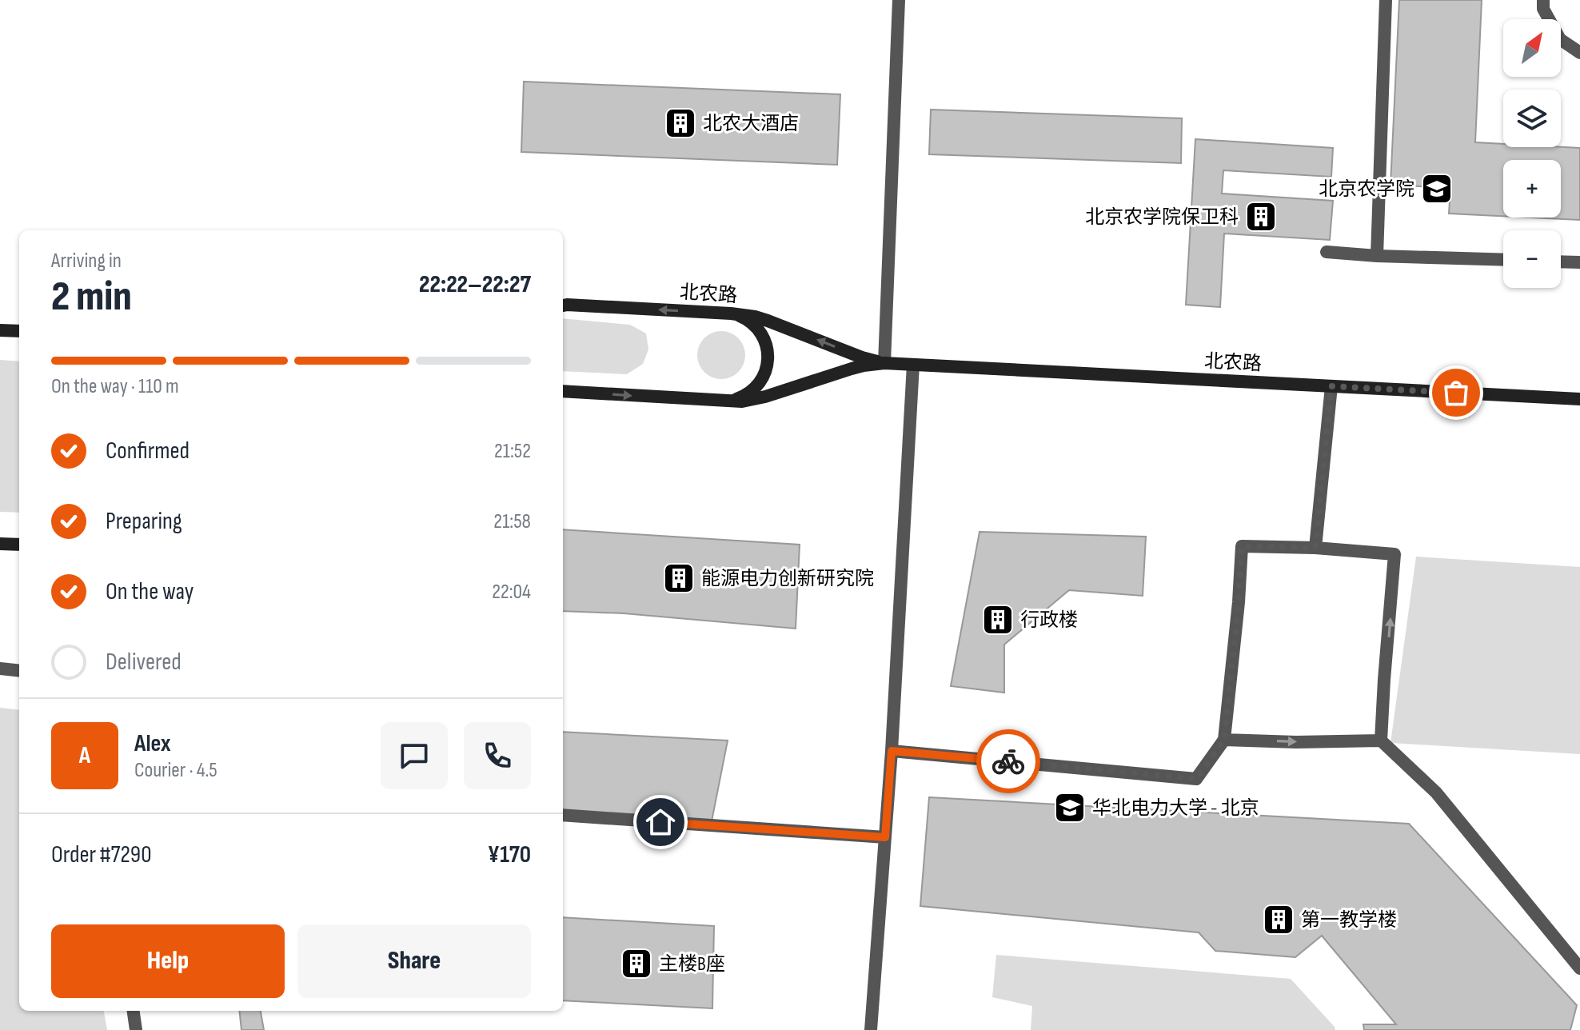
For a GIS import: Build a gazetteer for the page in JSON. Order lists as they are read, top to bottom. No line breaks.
{"streets":{"street":["北农路"]},"places":{"building":["北农大酒店","北京农学院保卫科","能源电力创新研究院","行政楼","第一教学楼","主楼B座"],"school or university":["北京农学院","华北电力大学 - 北京"]},"north":"top right","page":{"map_buttons":["+","−"],"heading":["2 min","Arriving in","22:22–22:27"],"panel":["Alex","Courier · 4.5","Order #7290","¥170"],"bar":"On the way · 110 m","list":[["Confirmed","21:52"],["Preparing","21:58"],["On the way","22:04"],"Delivered"],"round":"A","buttons":["Help","Share"]}}
